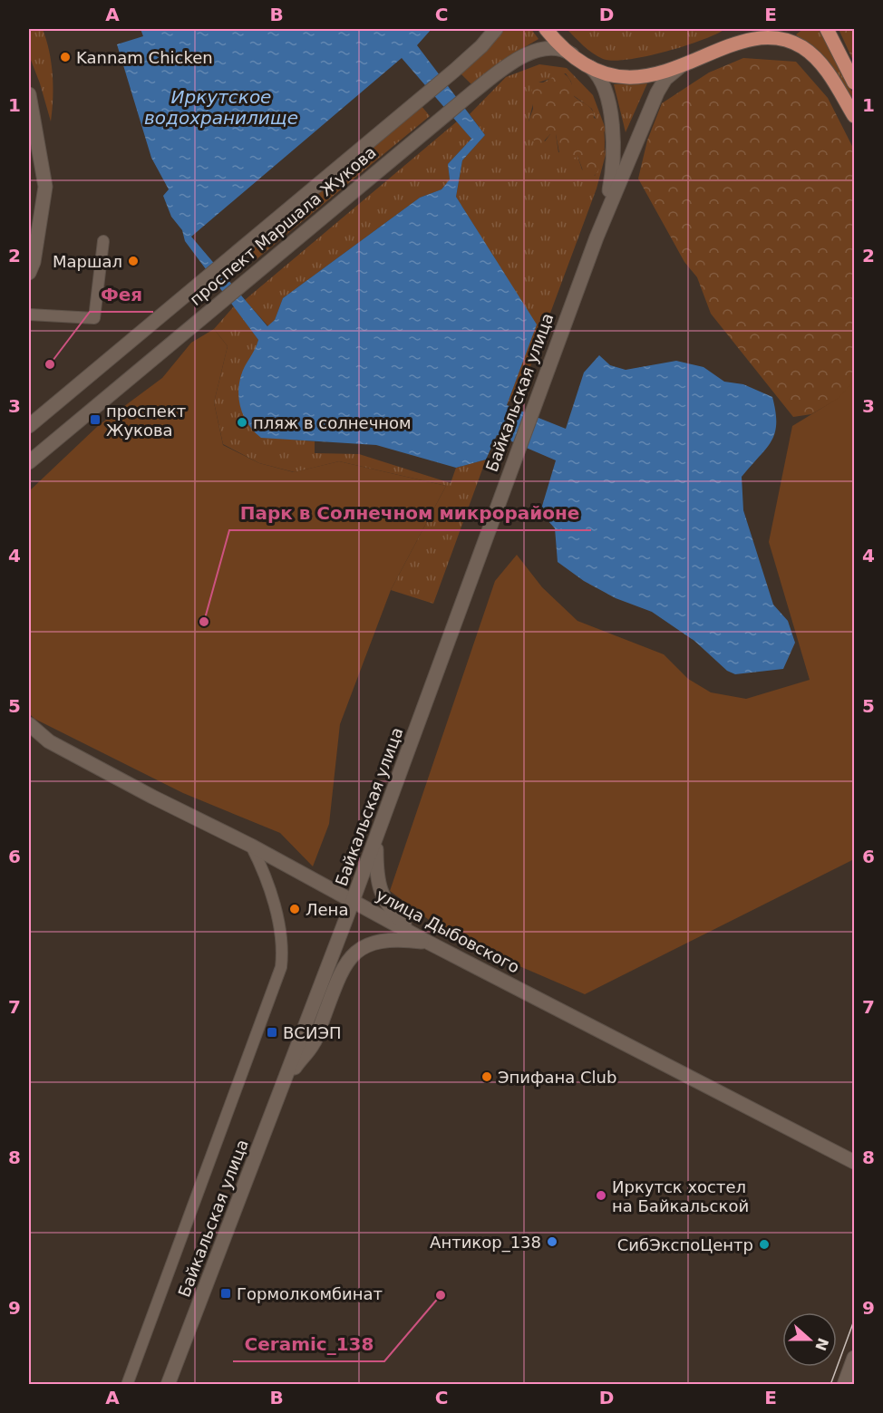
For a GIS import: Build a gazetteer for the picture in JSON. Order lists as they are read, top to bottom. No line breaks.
{"streets":{"main road":["проспект Маршала Жукова","Байкальская улица","улица Дыбовского"]},"crossings":[["Байкальская улица","улица Дыбовского"]],"water":["Иркутское водохранилище"],"places":{"other":["Kannam Chicken","Маршал","Фея","пляж в солнечном","Парк в Солнечном микрорайоне","Лена","Эпифана Club","Иркутск хостел на Байкальской","Антикор_138","СибЭкспоЦентр","Сeramic_138"],"transit":["проспект Жукова","ВСИЭП","Гормолкомбинат"]},"north":"right","grid":{"columns":["A","B","C","D","E"],"rows":["1","2","3","4","5","6","7","8","9"]}}
